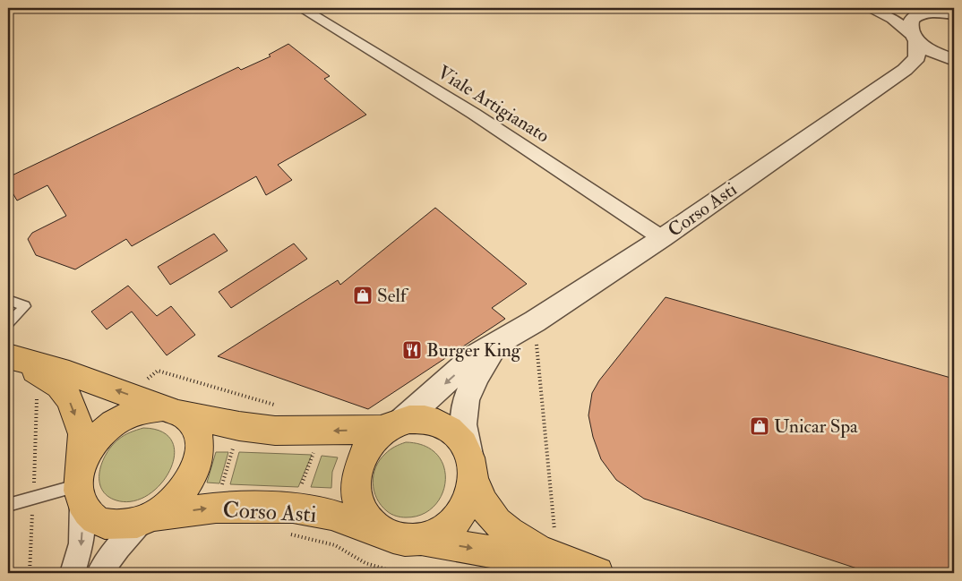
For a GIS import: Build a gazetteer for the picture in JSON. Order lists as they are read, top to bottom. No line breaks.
{"streets":{"main road":["Corso Asti"],"street":["Viale Artigianato"]},"crossings":[["Viale Artigianato","Corso Asti"]],"places":{"shop":["Self","Unicar Spa"],"restaurant":["Burger King"]}}
